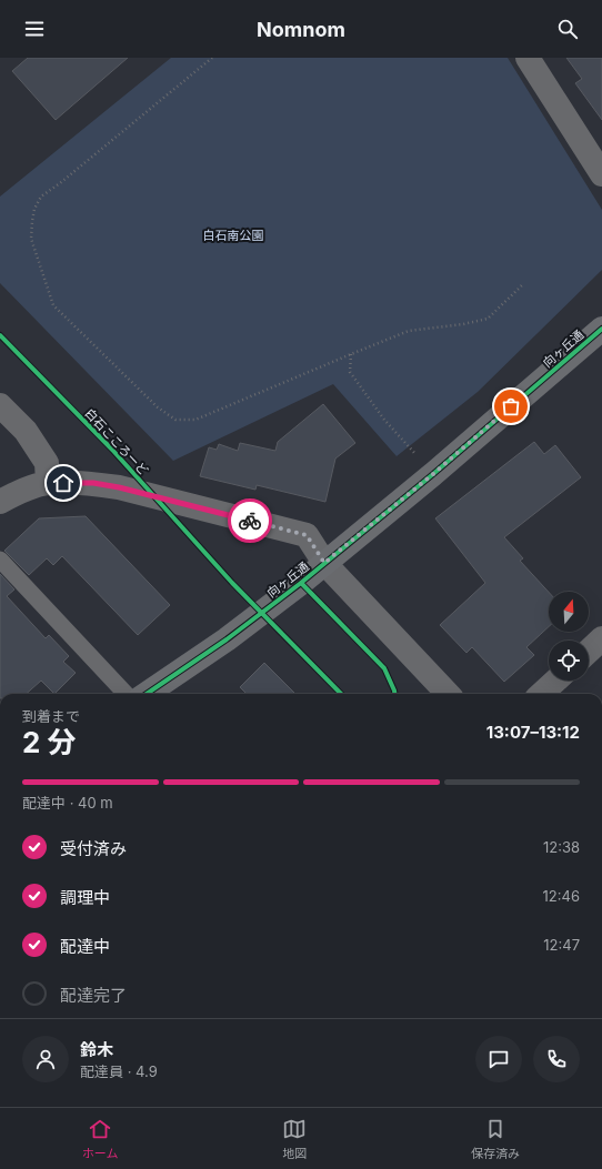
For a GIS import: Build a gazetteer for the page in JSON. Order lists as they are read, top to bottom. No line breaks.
{"streets":{"street":["向ヶ丘通"],"cycle path":["白石こころーど"]},"parks":["白石南公園"],"north":"top","page":{"header":"Nomnom","heading":["2 分","到着まで","13:07–13:12"],"panel":["鈴木","配達員 · 4.9"],"bar":"配達中 · 40 m","list":[["受付済み","12:38"],["調理中","12:46"],["配達中","12:47"],"配達完了"],"tabs":["ホーム","地図","保存済み"]}}
